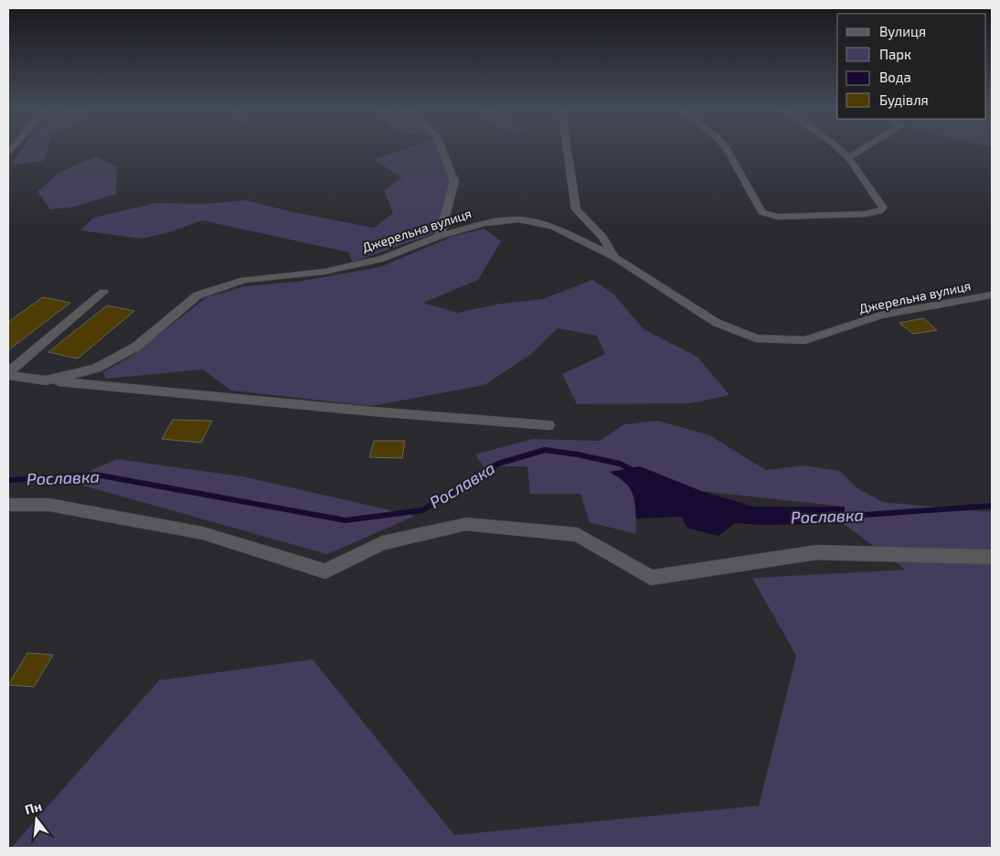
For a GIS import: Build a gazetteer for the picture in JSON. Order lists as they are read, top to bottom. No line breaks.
{"streets":{"street":["Джерельна вулиця"]},"water":["Рославка"],"legend":["Вулиця","Парк","Вода","Будівля"],"north":"top"}
